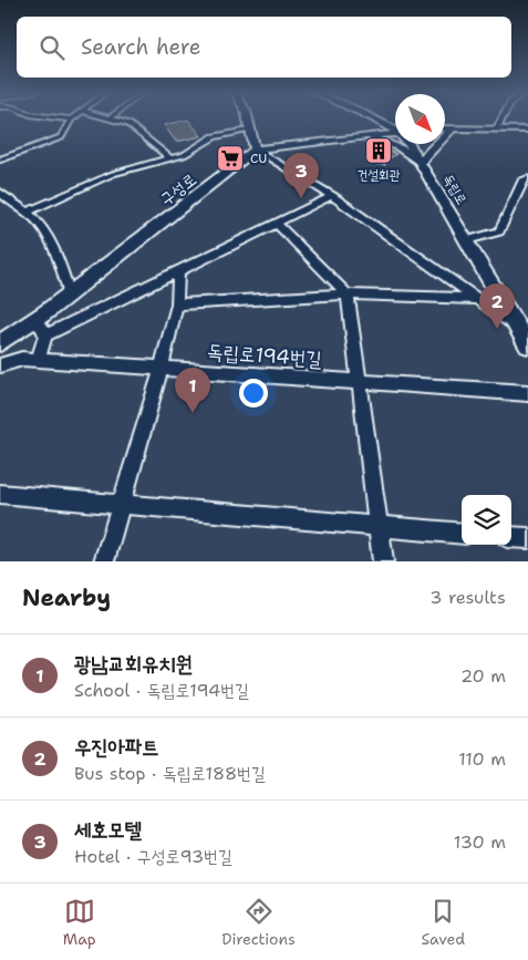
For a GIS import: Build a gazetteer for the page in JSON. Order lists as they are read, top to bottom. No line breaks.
{"streets":{"street":["구성로","독립로","독립로194번길"]},"places":{"building":["건설회관"],"supermarket":["CU"]},"north":"bottom right","page":{"search":"Search here","pins":["3","2","1"],"heading":["Nearby","3 results"],"list":[{"mark":"1","name":"광남교회유치원","note":"School · 독립로194번길","value":"20 m"},{"mark":"2","name":"우진아파트","note":"Bus stop · 독립로188번길","value":"110 m"},{"mark":"3","name":"세호모텔","note":"Hotel · 구성로93번길","value":"130 m"}],"nav":["Map","Directions","Saved"]}}
